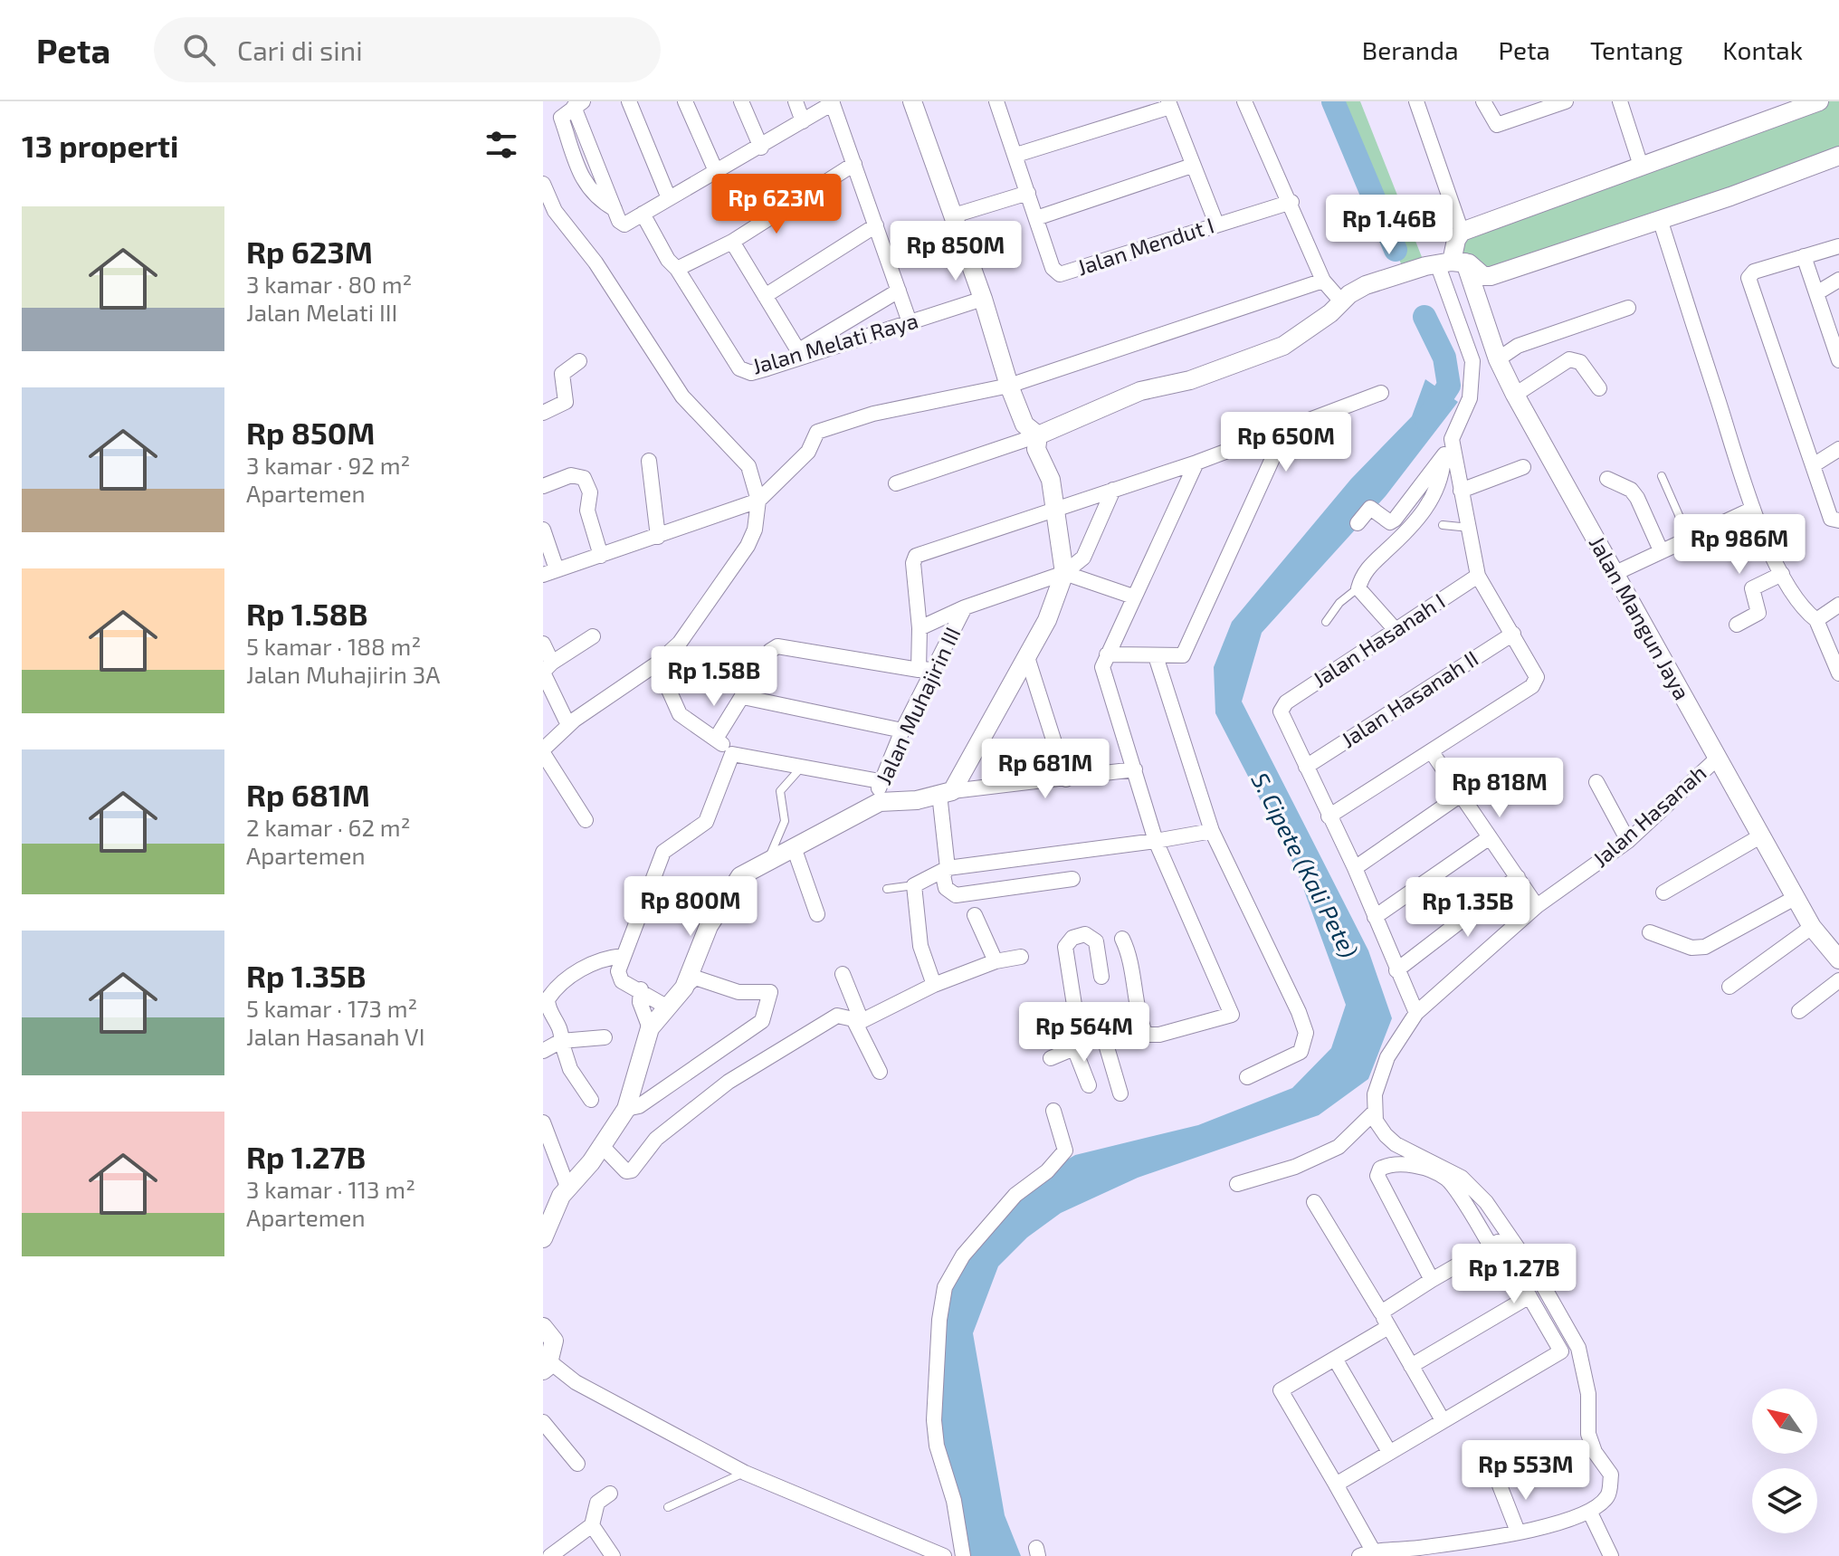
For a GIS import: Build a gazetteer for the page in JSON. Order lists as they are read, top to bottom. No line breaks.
{"streets":{"street":["Jalan Mendut I","Jalan Melati Raya","Jalan Mangun Jaya","Jalan Hasanah I","Jalan Hasanah II","Jalan Muhajirin III","Jalan Hasanah"]},"crossings":[["Jalan Mangun Jaya","Jalan Hasanah"],["Jalan Hasanah I","Jalan Hasanah II"]],"water":["S. Cipete (Kali Pete)"],"north":"top left","page":{"header":"Peta","search":"Cari di sini","nav":["Beranda","Peta","Tentang","Kontak"],"heading":"13 properti","price":["Rp 623M","Rp 1.46B","Rp 850M","Rp 650M","Rp 986M","Rp 1.58B","Rp 681M","Rp 818M","Rp 800M","Rp 1.35B","Rp 564M","Rp 1.27B","Rp 553M"],"list":[{"name":"Rp 623M","note":"3 kamar · 80 m² · Jalan Melati III"},{"name":"Rp 850M","note":"3 kamar · 92 m² · Apartemen"},{"name":"Rp 1.58B","note":"5 kamar · 188 m² · Jalan Muhajirin 3A"},{"name":"Rp 681M","note":"2 kamar · 62 m² · Apartemen"},{"name":"Rp 1.35B","note":"5 kamar · 173 m² · Jalan Hasanah VI"},{"name":"Rp 1.27B","note":"3 kamar · 113 m² · Apartemen"}]}}
